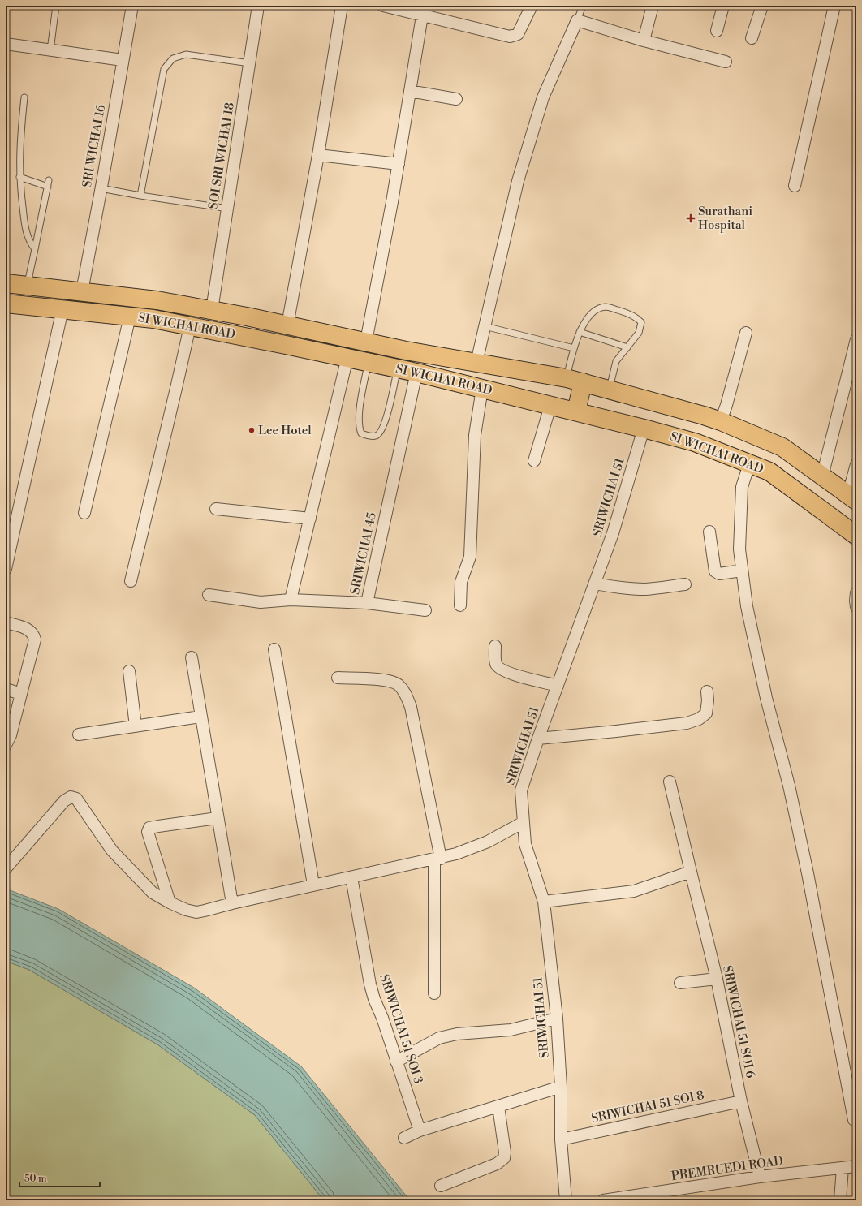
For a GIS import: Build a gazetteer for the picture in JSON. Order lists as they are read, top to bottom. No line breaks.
{"streets":{"main road":["SI WICHAI ROAD"],"street":["SRI WICHAI 16","SOI SRI WICHAI 18","SRIWICHAI 51","SRIWICHAI 45","SRIWICHAI 51 SOI 6","SRIWICHAI 51 SOI 3","SRIWICHAI 51 SOI 8","PREMRUEDI ROAD"]},"crossings":[["SRI WICHAI 16","SI WICHAI ROAD"],["SOI SRI WICHAI 18","SI WICHAI ROAD"],["SI WICHAI ROAD","SRIWICHAI 51"],["SI WICHAI ROAD","SRIWICHAI 45"],["SRIWICHAI 51","SRIWICHAI 51 SOI 8"],["SRIWICHAI 51 SOI 6","SRIWICHAI 51 SOI 8"],["SRIWICHAI 51 SOI 6","PREMRUEDI ROAD"]],"places":{"health":["Surathani Hospital"],"other":["Lee Hotel"]},"scale_bar":"50 m"}
